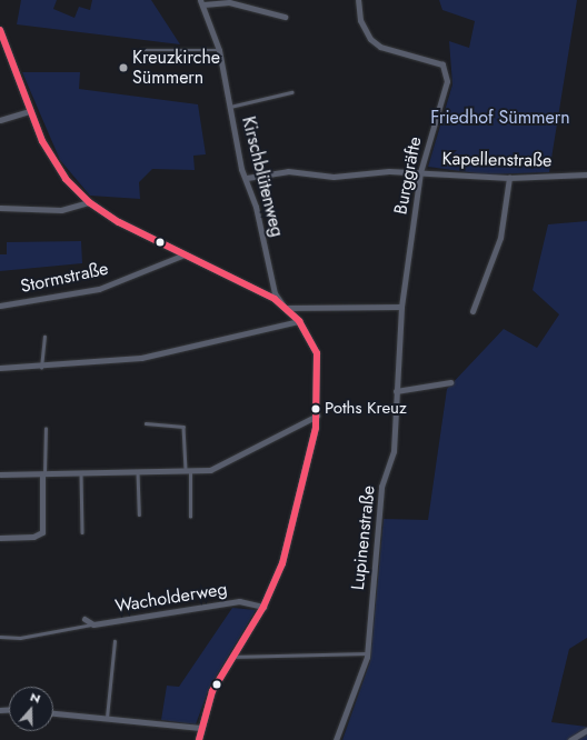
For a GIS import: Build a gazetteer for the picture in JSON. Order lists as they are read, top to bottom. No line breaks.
{"streets":{"street":["Kapellenstraße","Burggräfte","Kirschblütenweg","Stormstraße","Lupinenstraße","Wacholderweg"]},"crossings":[["Kapellenstraße","Burggräfte"],["Kapellenstraße","Kirschblütenweg"],["Burggräfte","Lupinenstraße"]],"parks":["Friedhof Sümmern"],"places":["Kreuzkirche Sümmern","Poths Kreuz"],"north":"top"}
